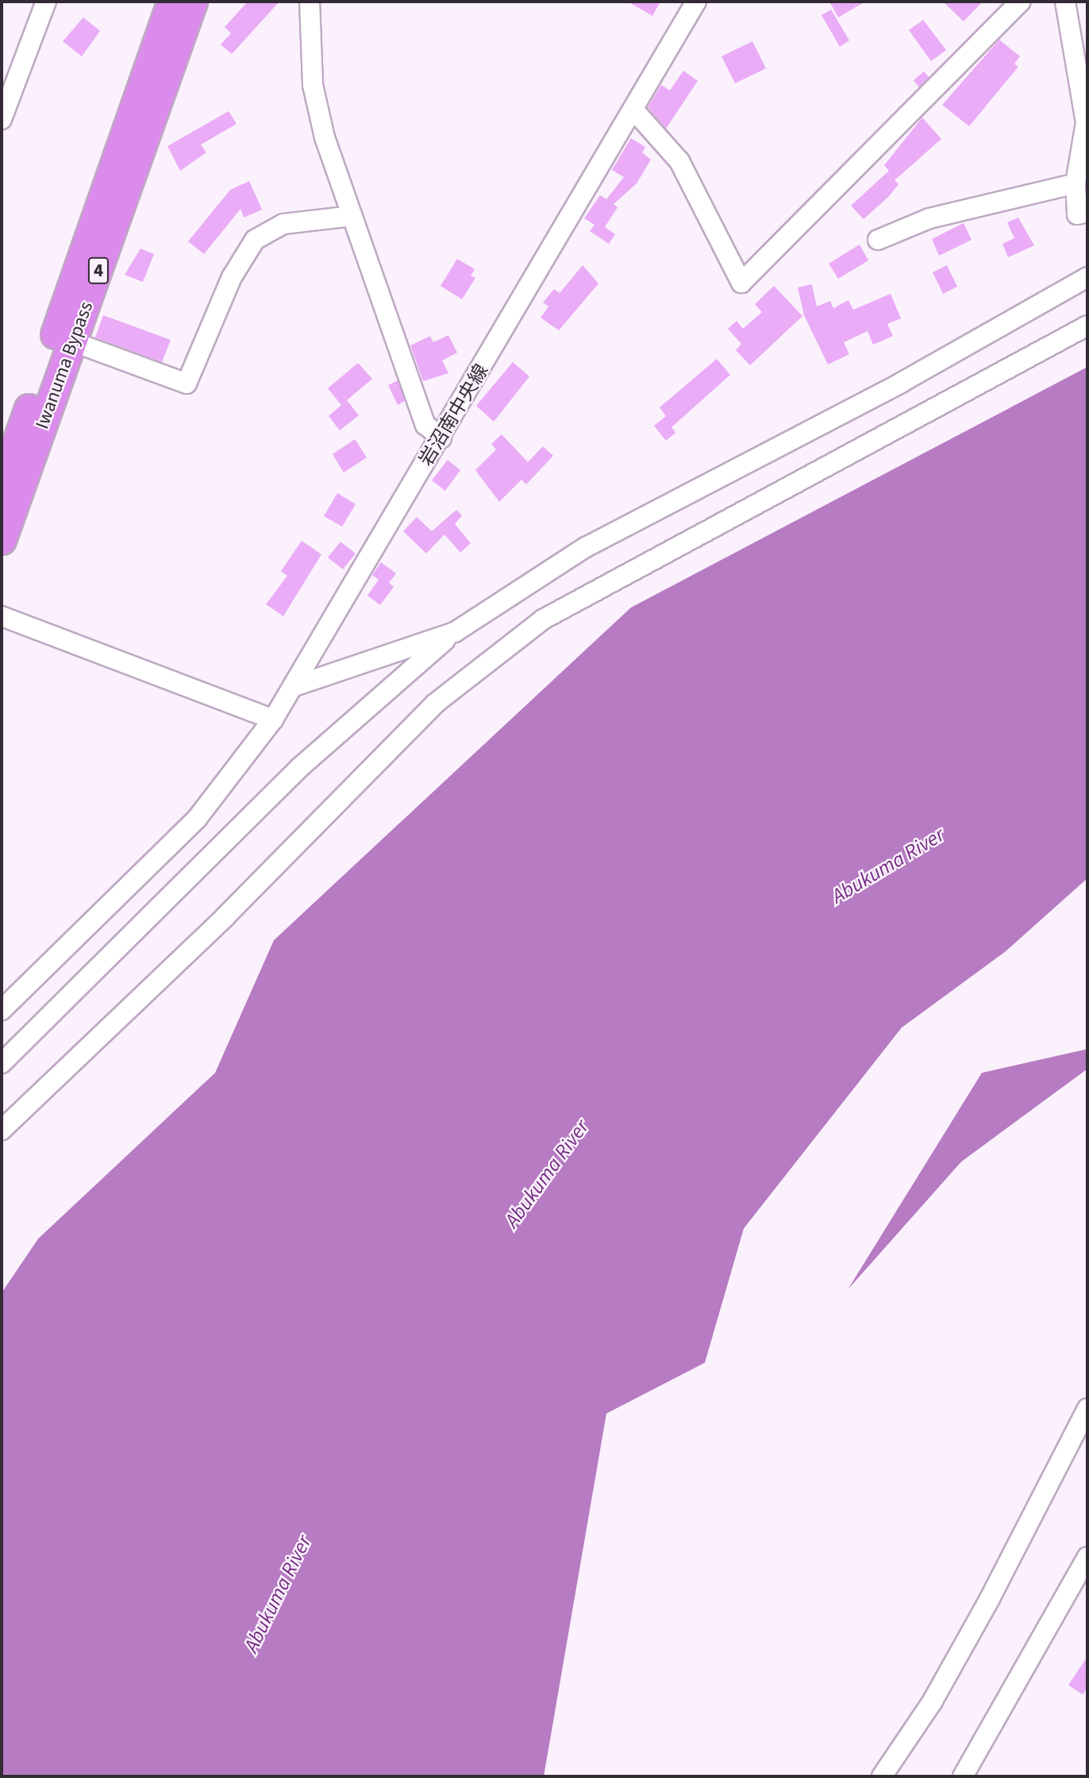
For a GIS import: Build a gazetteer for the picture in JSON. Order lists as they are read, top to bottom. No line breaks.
{"streets":{"highway":["4","Iwanuma Bypass"],"street":["岩沼南中央線"]},"water":["Abukuma River"]}
